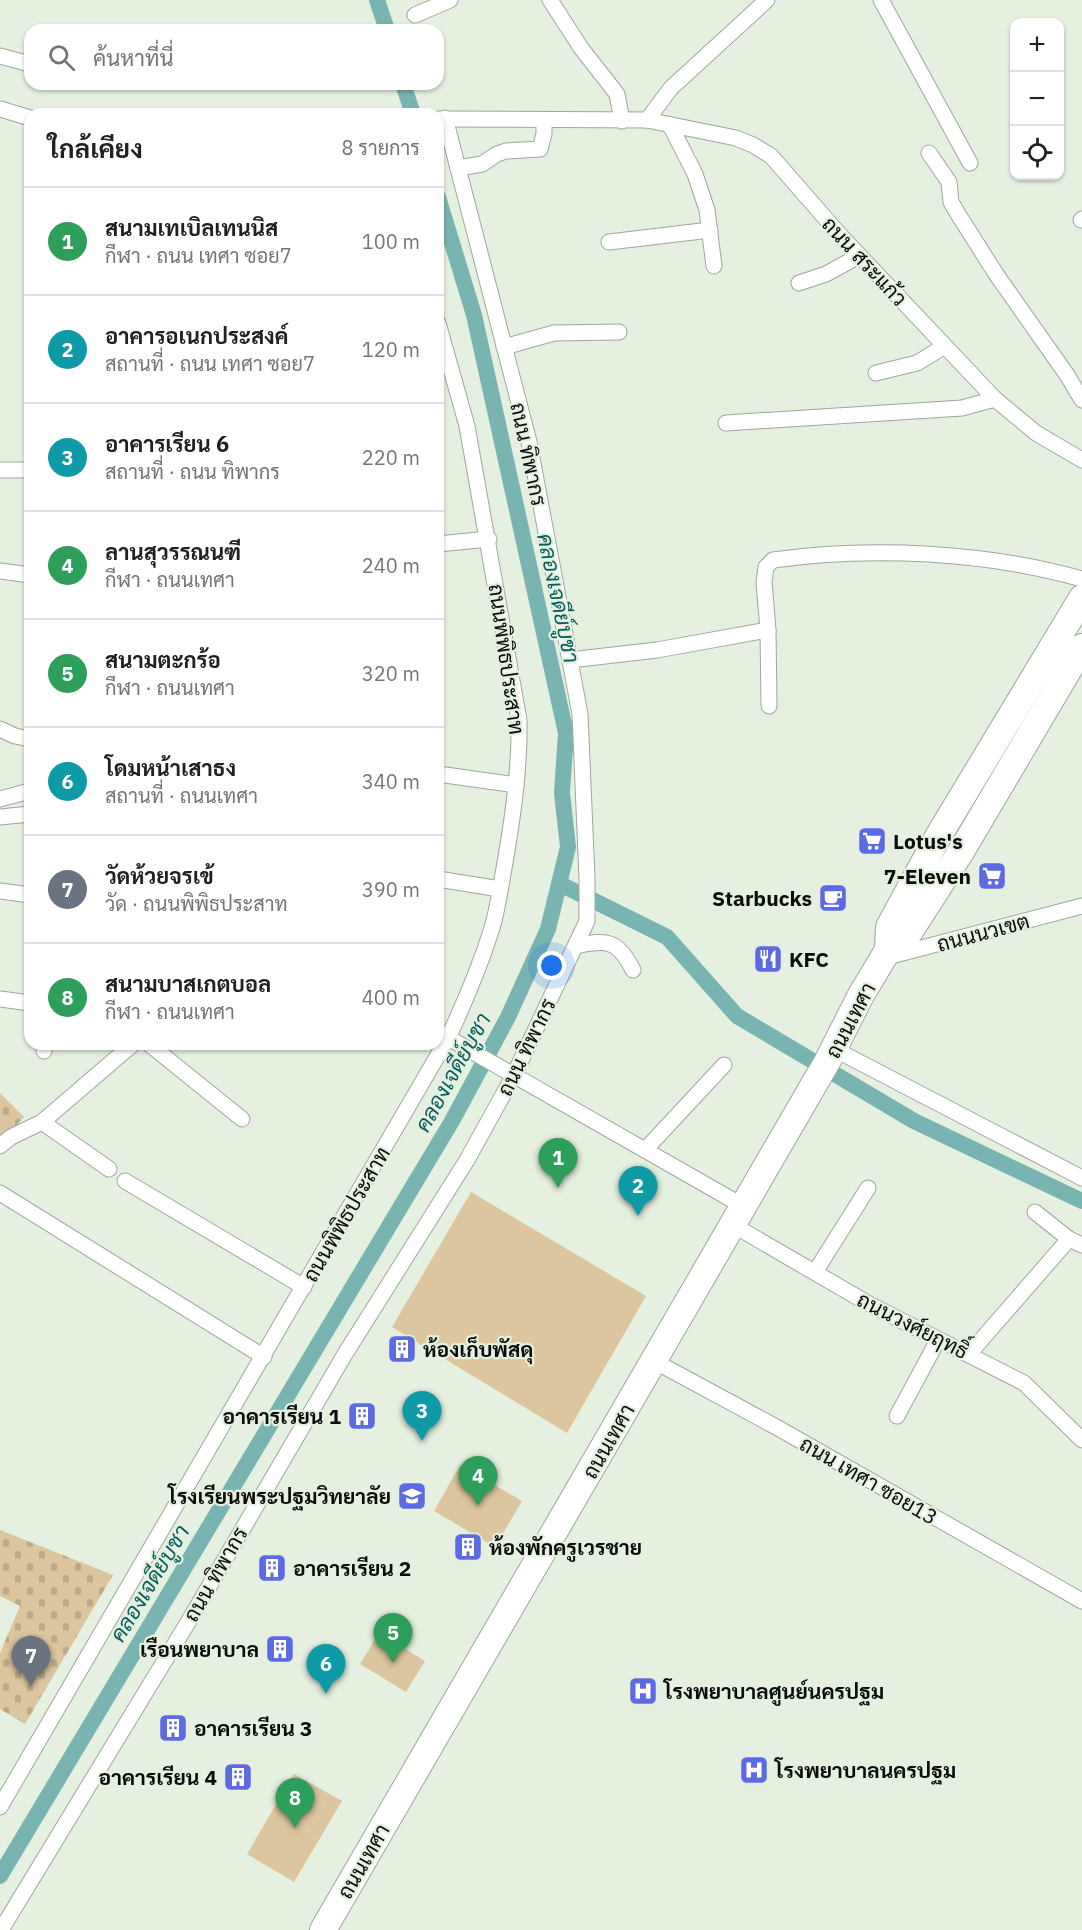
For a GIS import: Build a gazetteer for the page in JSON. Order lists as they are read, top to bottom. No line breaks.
{"streets":{"main road":["ถนนเทศา"],"street":["ถนน สระแก้ว","ถนน ทิพากร","ถนนพิพิธประสาท","ถนนนวเขต","ถนนวงศ์ยฤทธิ์","ถนน เทศา ซอย13"]},"crossings":[["ถนน ทิพากร","ถนนวงศ์ยฤทธิ์"],["ถนนพิพิธประสาท","ถนนวงศ์ยฤทธิ์"],["ถนนนวเขต","ถนนเทศา"],["ถนนเทศา","ถนนวงศ์ยฤทธิ์"],["ถนนเทศา","ถนน เทศา ซอย13"]],"water":["คลองเจดีย์บูชา"],"places":{"supermarket":["Lotus's","7-Eleven"],"cafe":["Starbucks"],"restaurant":["KFC"],"building":["ห้องเก็บพัสดุ","อาคารเรียน 1","ห้องพักครูเวรชาย","อาคารเรียน 2","เรือนพยาบาล","อาคารเรียน 3","อาคารเรียน 4"],"school or university":["โรงเรียนพระปฐมวิทยาลัย"],"hospital":["โรงพยาบาลศูนย์นครปฐม","โรงพยาบาลนครปฐม"]},"page":{"map_buttons":["+","−"],"search":"ค้นหาที่นี่","heading":["ใกล้เคียง","8 รายการ"],"list":[{"mark":"1","name":"สนามเทเบิลเทนนิส","note":"กีฬา · ถนน เทศา ซอย7","value":"100 m"},{"mark":"2","name":"อาคารอเนกประสงค์","note":"สถานที่ · ถนน เทศา ซอย7","value":"120 m"},{"mark":"3","name":"อาคารเรียน 6","note":"สถานที่ · ถนน ทิพากร","value":"220 m"},{"mark":"4","name":"ลานสุวรรณนฑี","note":"กีฬา · ถนนเทศา","value":"240 m"},{"mark":"5","name":"สนามตะกร้อ","note":"กีฬา · ถนนเทศา","value":"320 m"},{"mark":"6","name":"โดมหน้าเสาธง","note":"สถานที่ · ถนนเทศา","value":"340 m"},{"mark":"7","name":"วัดห้วยจรเข้","note":"วัด · ถนนพิพิธประสาท","value":"390 m"},{"mark":"8","name":"สนามบาสเกตบอล","note":"กีฬา · ถนนเทศา","value":"400 m"}],"pins":["1","2","3","4","5","7","6","8"]}}
